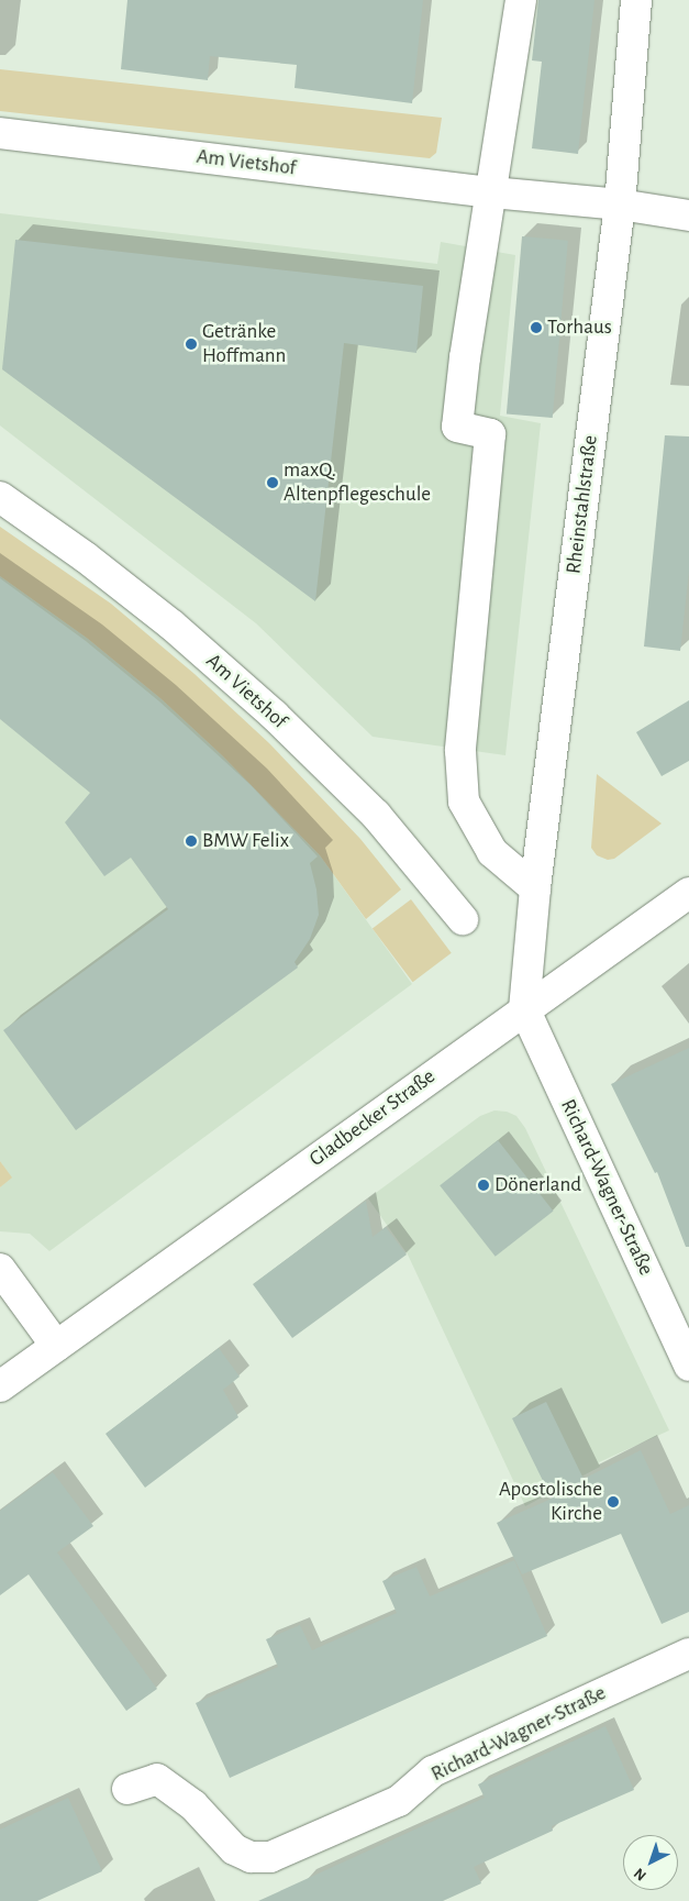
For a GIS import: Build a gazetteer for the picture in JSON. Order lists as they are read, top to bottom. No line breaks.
{"streets":{"street":["Am Vietshof","Rheinstahlstraße","Gladbecker Straße","Richard-Wagner-Straße"]},"crossings":[["Am Vietshof","Rheinstahlstraße"],["Rheinstahlstraße","Gladbecker Straße"],["Rheinstahlstraße","Richard-Wagner-Straße"],["Gladbecker Straße","Richard-Wagner-Straße"]],"places":["Torhaus","Getränke Hoffmann","maxQ. Altenpflegeschule","BMW Felix","Dönerland","Apostolische Kirche"],"north":"bottom left"}
